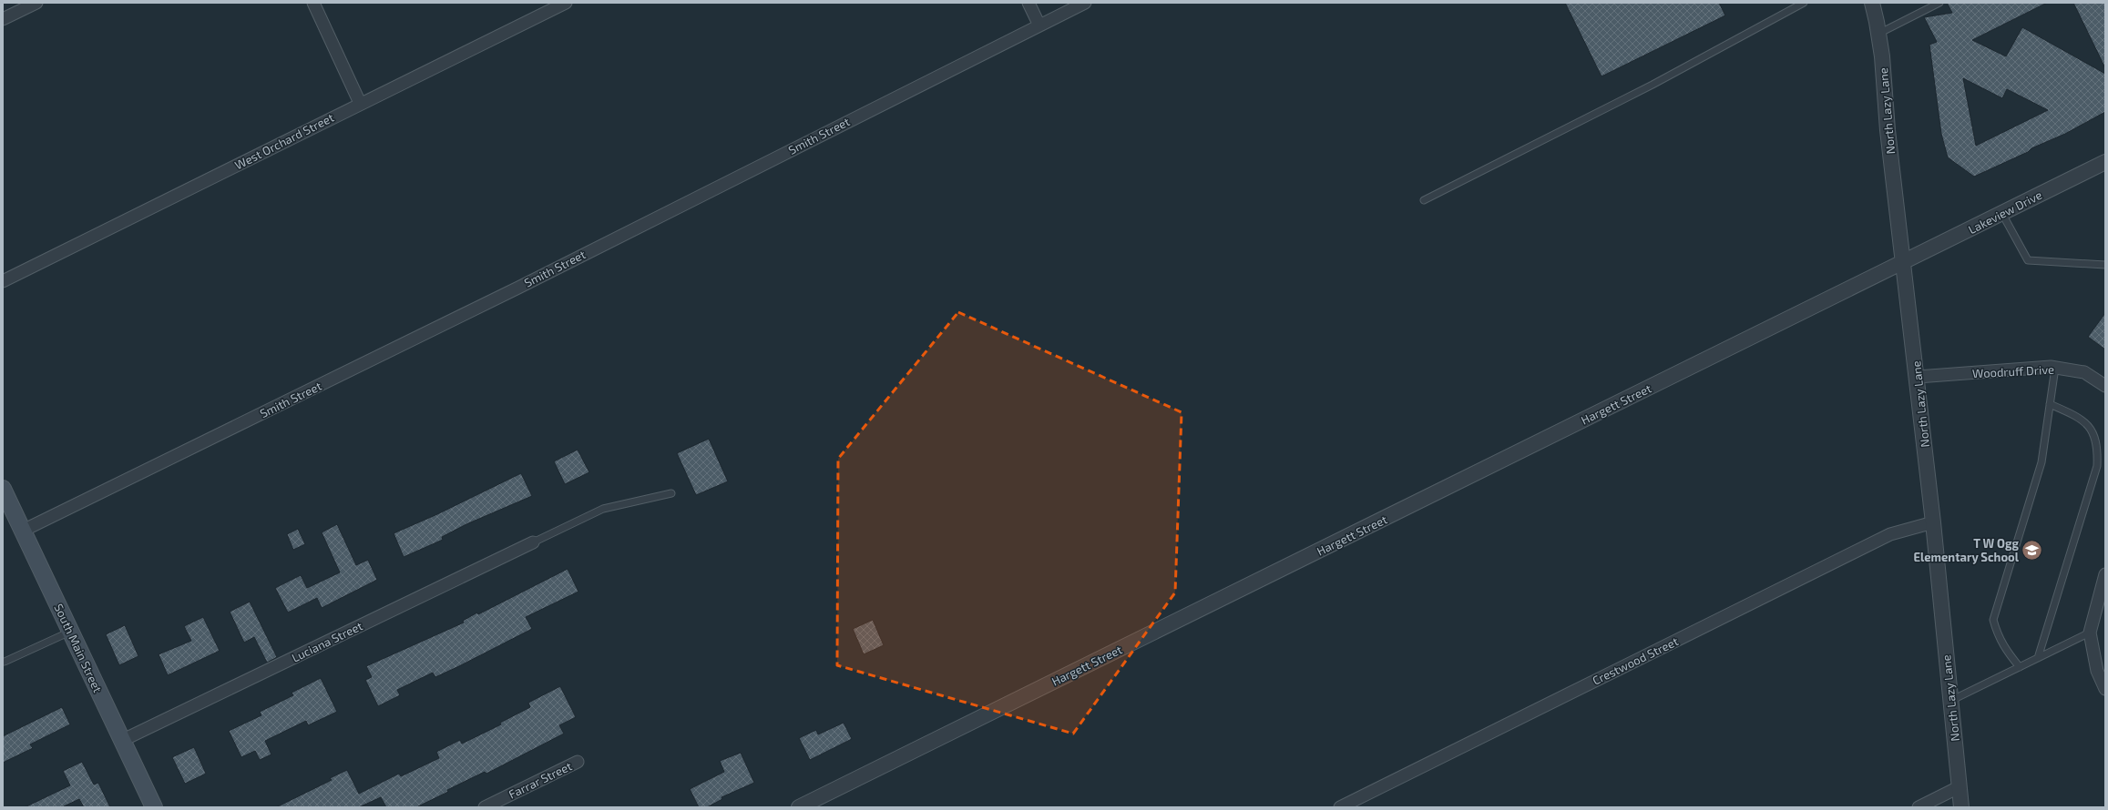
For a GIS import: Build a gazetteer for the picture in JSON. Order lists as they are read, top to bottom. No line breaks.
{"streets":{"main road":["South Main Street"],"street":["North Lazy Lane","Smith Street","West Orchard Street","Lakeview Drive","Woodruff Drive","Hargett Street","Luciana Street","Crestwood Street","Farrar Street"]},"crossings":[["North Lazy Lane","Lakeview Drive"],["North Lazy Lane","Woodruff Drive"],["North Lazy Lane","Hargett Street"],["North Lazy Lane","Crestwood Street"],["Smith Street","South Main Street"],["Lakeview Drive","Hargett Street"],["Luciana Street","South Main Street"]],"places":{"school or university":["T W Ogg Elementary School"]}}
